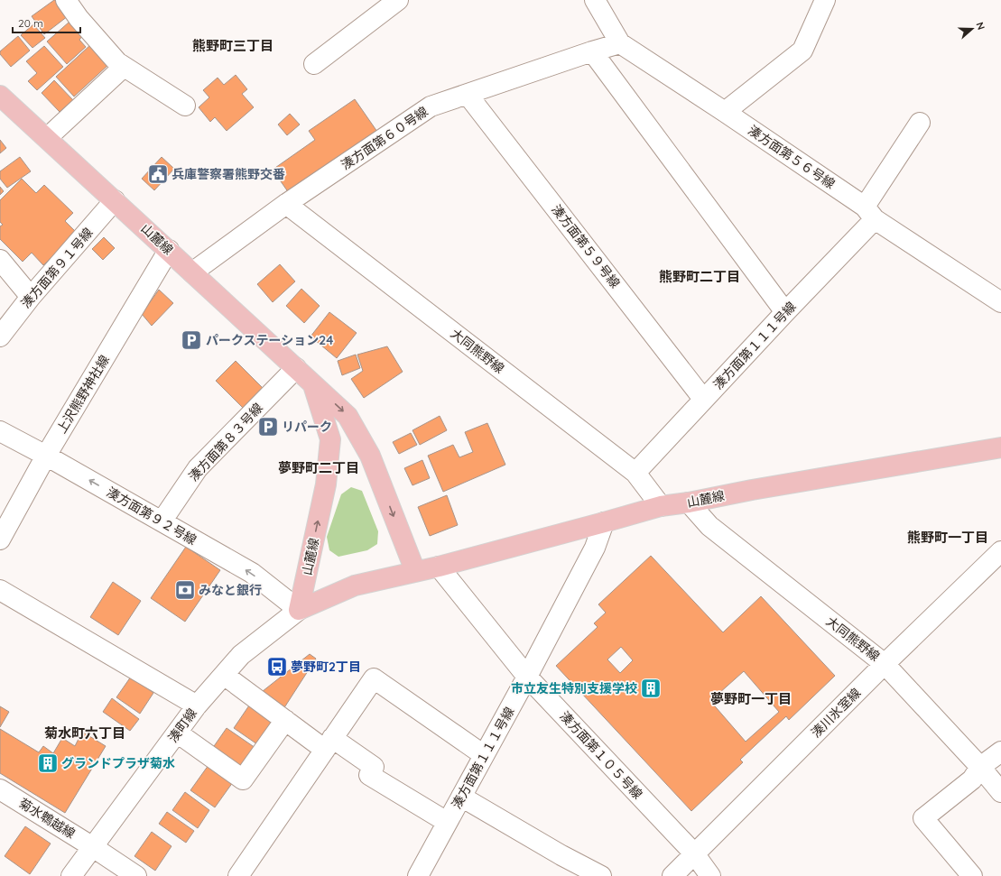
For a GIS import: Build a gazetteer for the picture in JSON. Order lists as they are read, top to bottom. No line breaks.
{"streets":{"main road":["山麓線"],"street":["湊方面第６０号線","湊方面第５６号線","湊方面第５９号線","湊方面第９１号線","湊方面第１１１号線","大同熊野線","上沢熊野神社線","湊方面第８３号線","湊方面第９２号線","湊川氷室線","湊町線","湊方面第１０５号線","菊水鵯越線"]},"crossings":[["湊方面第６０号線","湊方面第５６号線"],["湊方面第６０号線","山麓線"],["湊方面第６０号線","湊方面第５９号線"],["湊方面第６０号線","大同熊野線"],["湊方面第５６号線","湊方面第１１１号線"],["山麓線","湊方面第９１号線"],["山麓線","湊方面第１１１号線"],["山麓線","大同熊野線"],["山麓線","上沢熊野神社線"],["山麓線","湊方面第８３号線"],["山麓線","湊方面第９２号線"],["山麓線","湊町線"],["山麓線","湊方面第１０５号線"],["湊方面第５９号線","湊方面第１１１号線"],["湊方面第１１１号線","大同熊野線"],["湊方面第１１１号線","湊方面第１０５号線"],["大同熊野線","湊川氷室線"],["上沢熊野神社線","湊方面第９２号線"],["湊方面第８３号線","湊方面第９２号線"],["湊方面第９２号線","湊町線"],["湊川氷室線","湊方面第１０５号線"],["湊町線","菊水鵯越線"]],"districts":["熊野町三丁目","熊野町二丁目","夢野町二丁目","熊野町一丁目","夢野町一丁目","菊水町六丁目"],"places":{"public building":["兵庫警察署熊野交番"],"parking":["パークステーション24","リパーク"],"bank":["みなと銀行"],"bus stop":["夢野町2丁目"],"building":["市立友生特別支援学校","グランドプラザ菊水"]},"scale_bar":"20 m","north":"right"}
